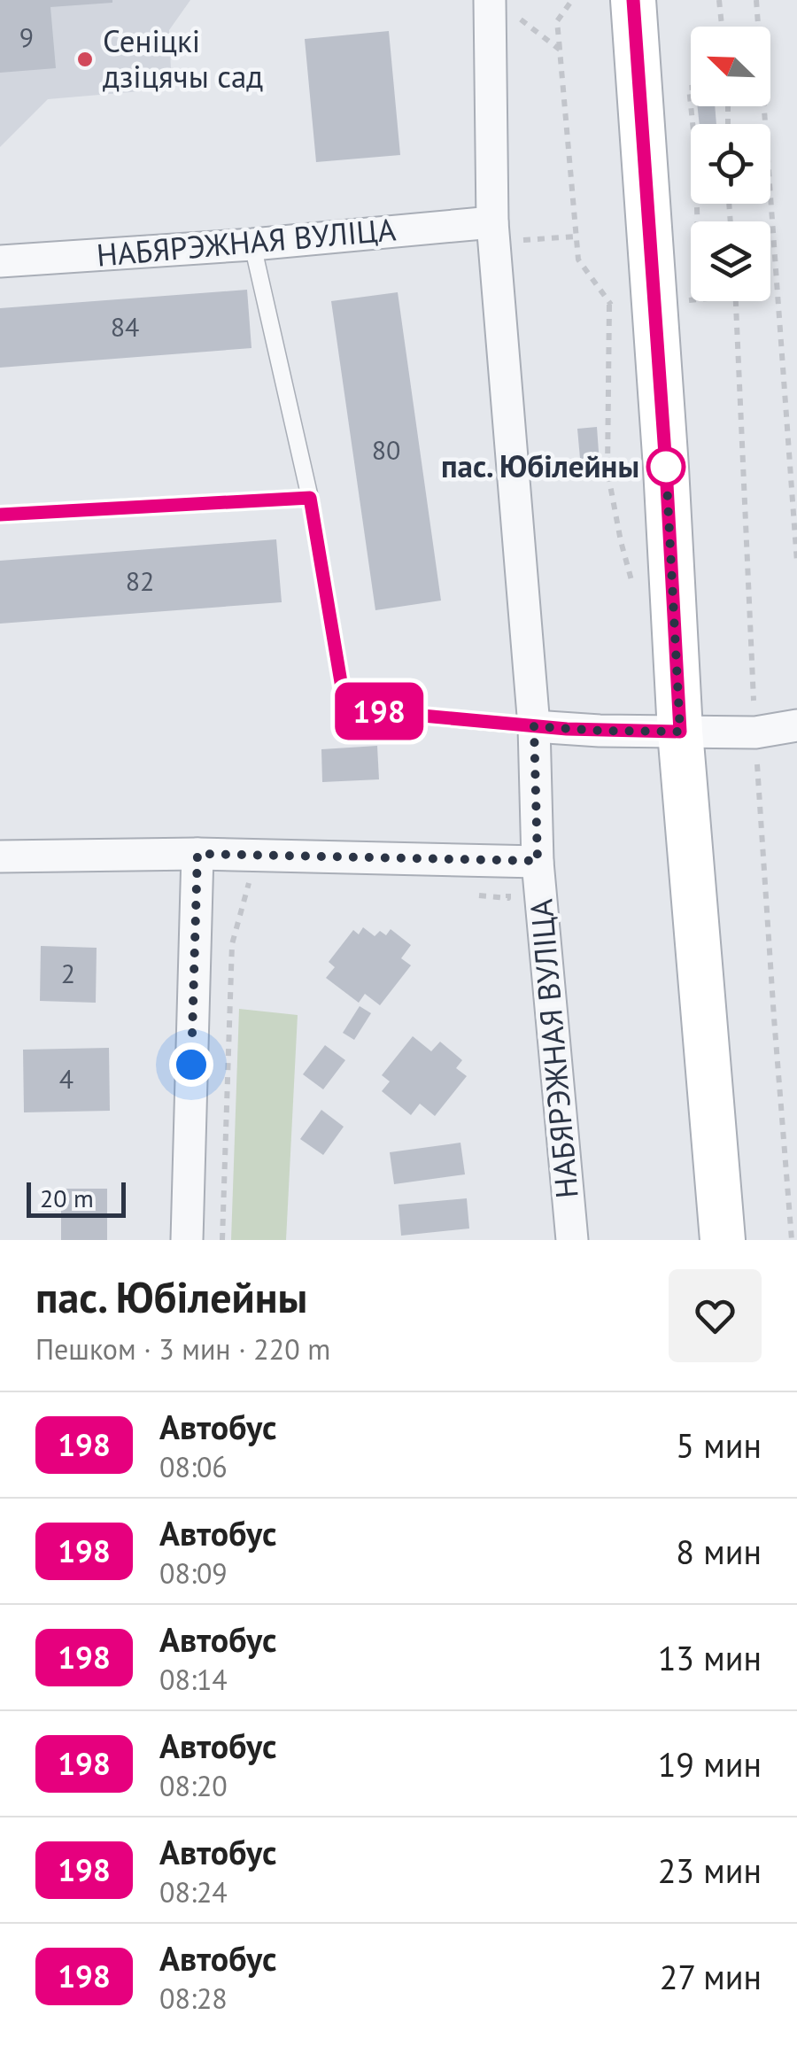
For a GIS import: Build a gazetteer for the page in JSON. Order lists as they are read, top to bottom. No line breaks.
{"streets":{"street":["НАБЯРЭЖНАЯ ВУЛІЦА"]},"places":["Сеніцкі дзіцячы сад","пас. Юбілейны"],"lines":["bus line 198"],"house_numbers":["9","84","80","82","2","4"],"scale_bar":"20 m","north":"top left","page":{"on_map":"198","scale":"20 m","heading":["пас. Юбілейны","Пешком · 3 мин · 220 m"],"list":[{"mark":"198","name":"Автобус","note":"08:06","value":"5 мин"},{"mark":"198","name":"Автобус","note":"08:09","value":"8 мин"},{"mark":"198","name":"Автобус","note":"08:14","value":"13 мин"},{"mark":"198","name":"Автобус","note":"08:20","value":"19 мин"},{"mark":"198","name":"Автобус","note":"08:24","value":"23 мин"},{"mark":"198","name":"Автобус","note":"08:28","value":"27 мин"}]}}
